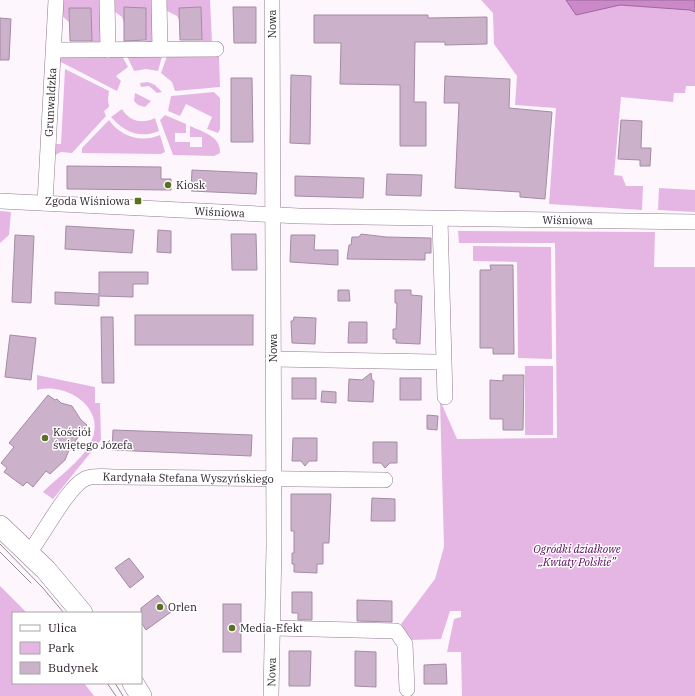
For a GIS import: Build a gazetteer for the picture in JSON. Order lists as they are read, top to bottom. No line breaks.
{"streets":{"street":["Nowa","Grunwaldzka","Wiśniowa","Kardynała Stefana Wyszyńskiego"]},"crossings":[["Nowa","Wiśniowa"],["Nowa","Kardynała Stefana Wyszyńskiego"],["Grunwaldzka","Wiśniowa"]],"parks":["Ogródki działkowe „Kwiaty Polskie”"],"places":{"other":["Kiosk","Kościół świętego Józefa","Orlen","Media-Efekt"],"transit":["Zgoda Wiśniowa"]},"legend":["Ulica","Park","Budynek"]}
